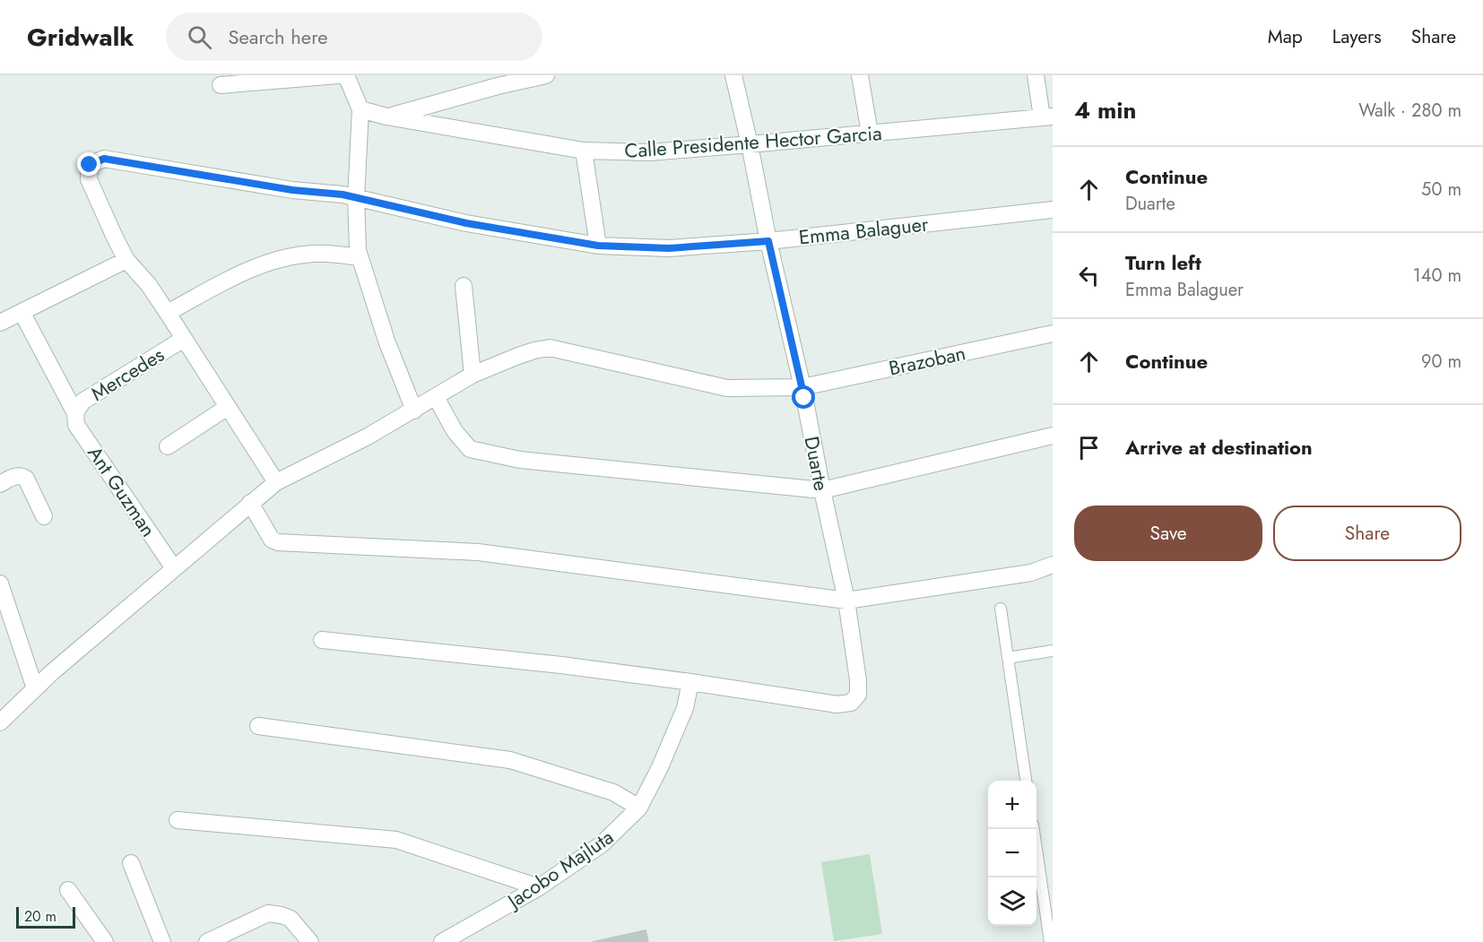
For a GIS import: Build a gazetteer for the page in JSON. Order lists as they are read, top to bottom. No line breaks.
{"streets":{"street":["Calle Presidente Hector Garcia","Emma Balaguer","Brazoban","Mercedes","Duarte","Ant Guzman","Jacobo Majluta"]},"crossings":[["Calle Presidente Hector Garcia","Duarte"],["Emma Balaguer","Duarte"],["Brazoban","Duarte"],["Brazoban","Ant Guzman"],["Mercedes","Ant Guzman"],["Duarte","Jacobo Majluta"]],"scale_bar":"20 m","page":{"header":"Gridwalk","search":"Search here","nav":["Map","Layers","Share"],"heading":["4 min","Walk · 280 m"],"list":[["Continue","Duarte","50 m"],["Turn left","Emma Balaguer","140 m"],["Continue","90 m"],"Arrive at destination"],"buttons":["Save","Share"],"map_buttons":["+","−"],"scale":"20 m"}}
